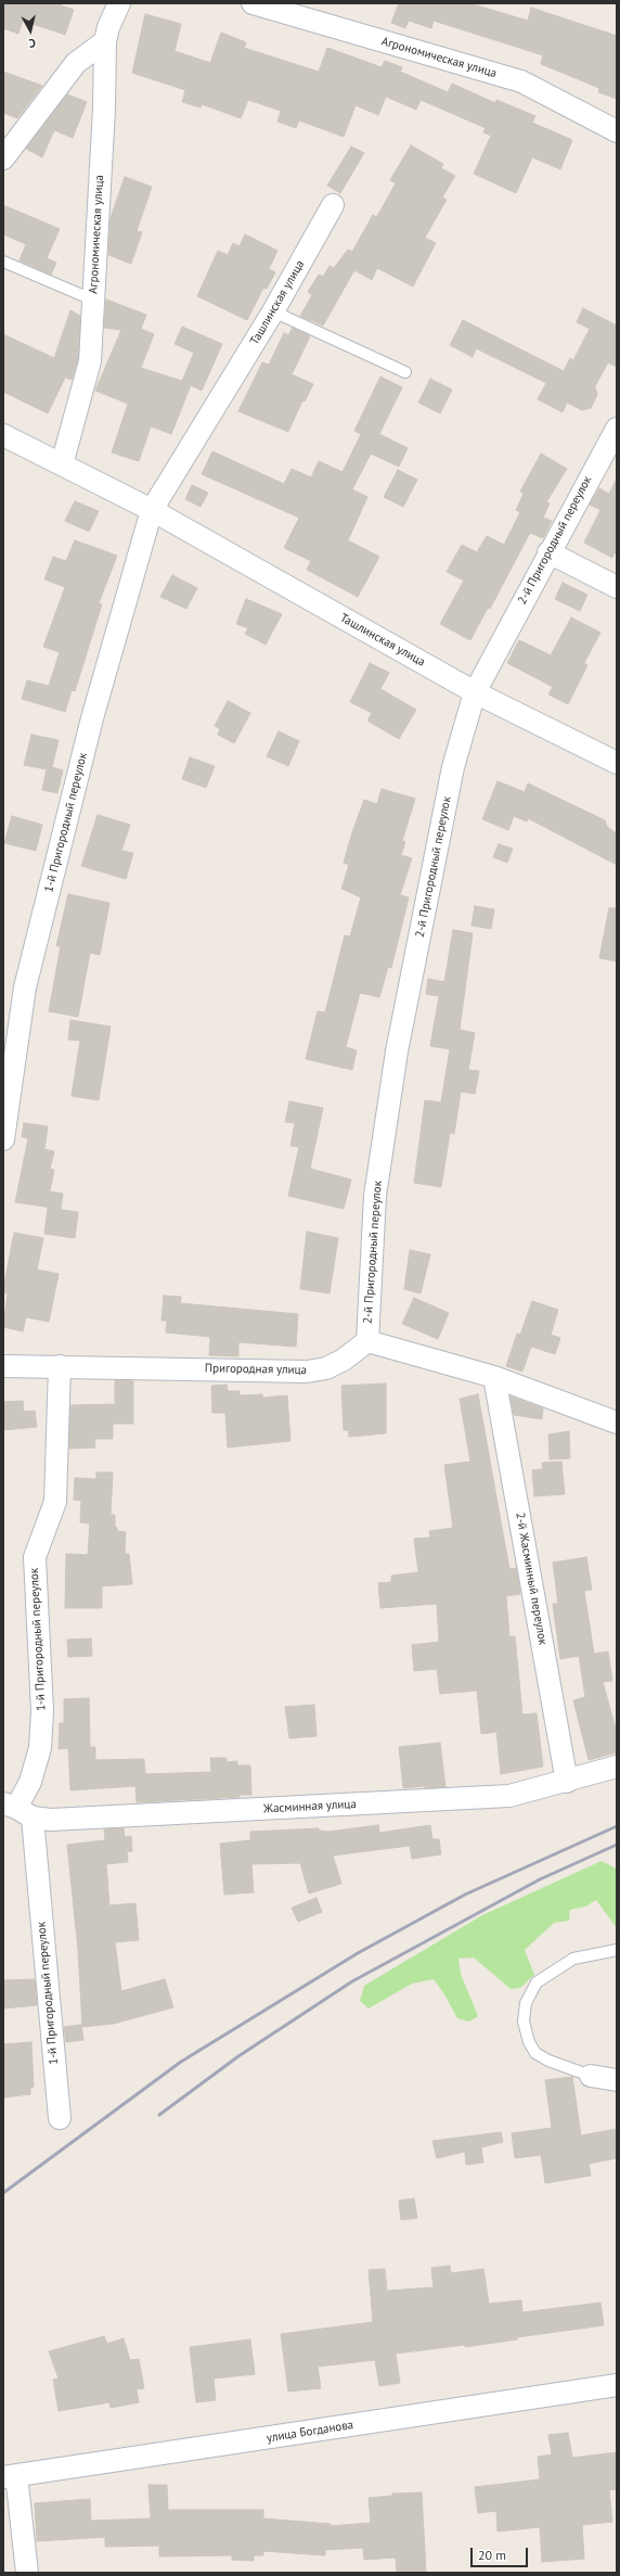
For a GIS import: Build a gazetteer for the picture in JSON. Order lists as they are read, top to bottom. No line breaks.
{"streets":{"street":["Агрономическая улица","Ташлинская улица","2-й Пригородный переулок","1-й Пригородный переулок","Пригородная улица","2-й Жасминный переулок","Жасминная улица","улица Богданова"]},"crossings":[["Агрономическая улица","Ташлинская улица"],["Ташлинская улица","2-й Пригородный переулок"],["Ташлинская улица","1-й Пригородный переулок"],["2-й Пригородный переулок","Пригородная улица"],["1-й Пригородный переулок","Пригородная улица"],["1-й Пригородный переулок","Жасминная улица"],["2-й Жасминный переулок","Жасминная улица"]],"scale_bar":"20 m","north":"bottom"}
